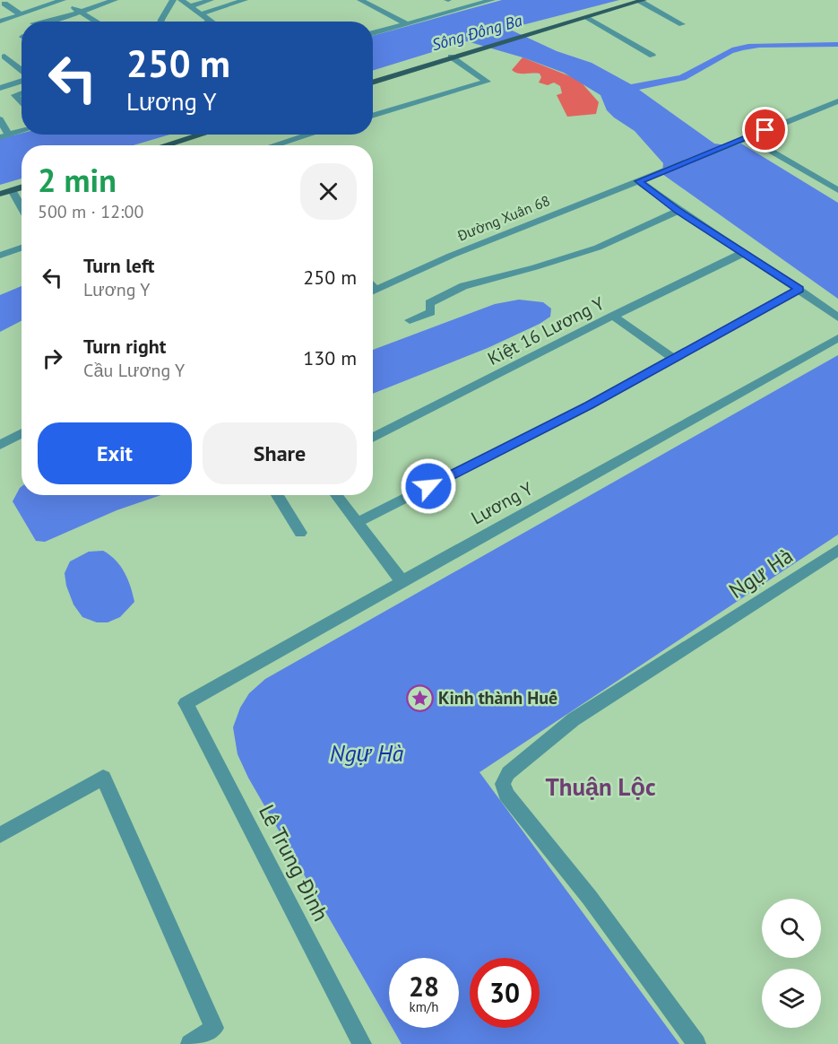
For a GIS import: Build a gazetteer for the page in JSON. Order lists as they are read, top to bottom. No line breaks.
{"streets":{"street":["Đường Xuân 68","Kiệt 16 Lương Y","Lương Y","Ngự Hà","Lê Trung Đình"]},"crossings":[["Lương Y","Lê Trung Đình"]],"districts":["Thuận Lộc"],"water":["Sông Đông Ba","Ngự Hà"],"places":{"place":["Kinh thành Huế"]},"page":{"turn":["250 m","Lương Y"],"heading":["2 min","500 m · 12:00"],"list":[{"name":"Turn left","note":"Lương Y","value":"250 m"},{"name":"Turn right","note":"Cầu Lương Y","value":"130 m"}],"buttons":["Exit","Share"],"speed":"28 km/h","limit":"30"}}
